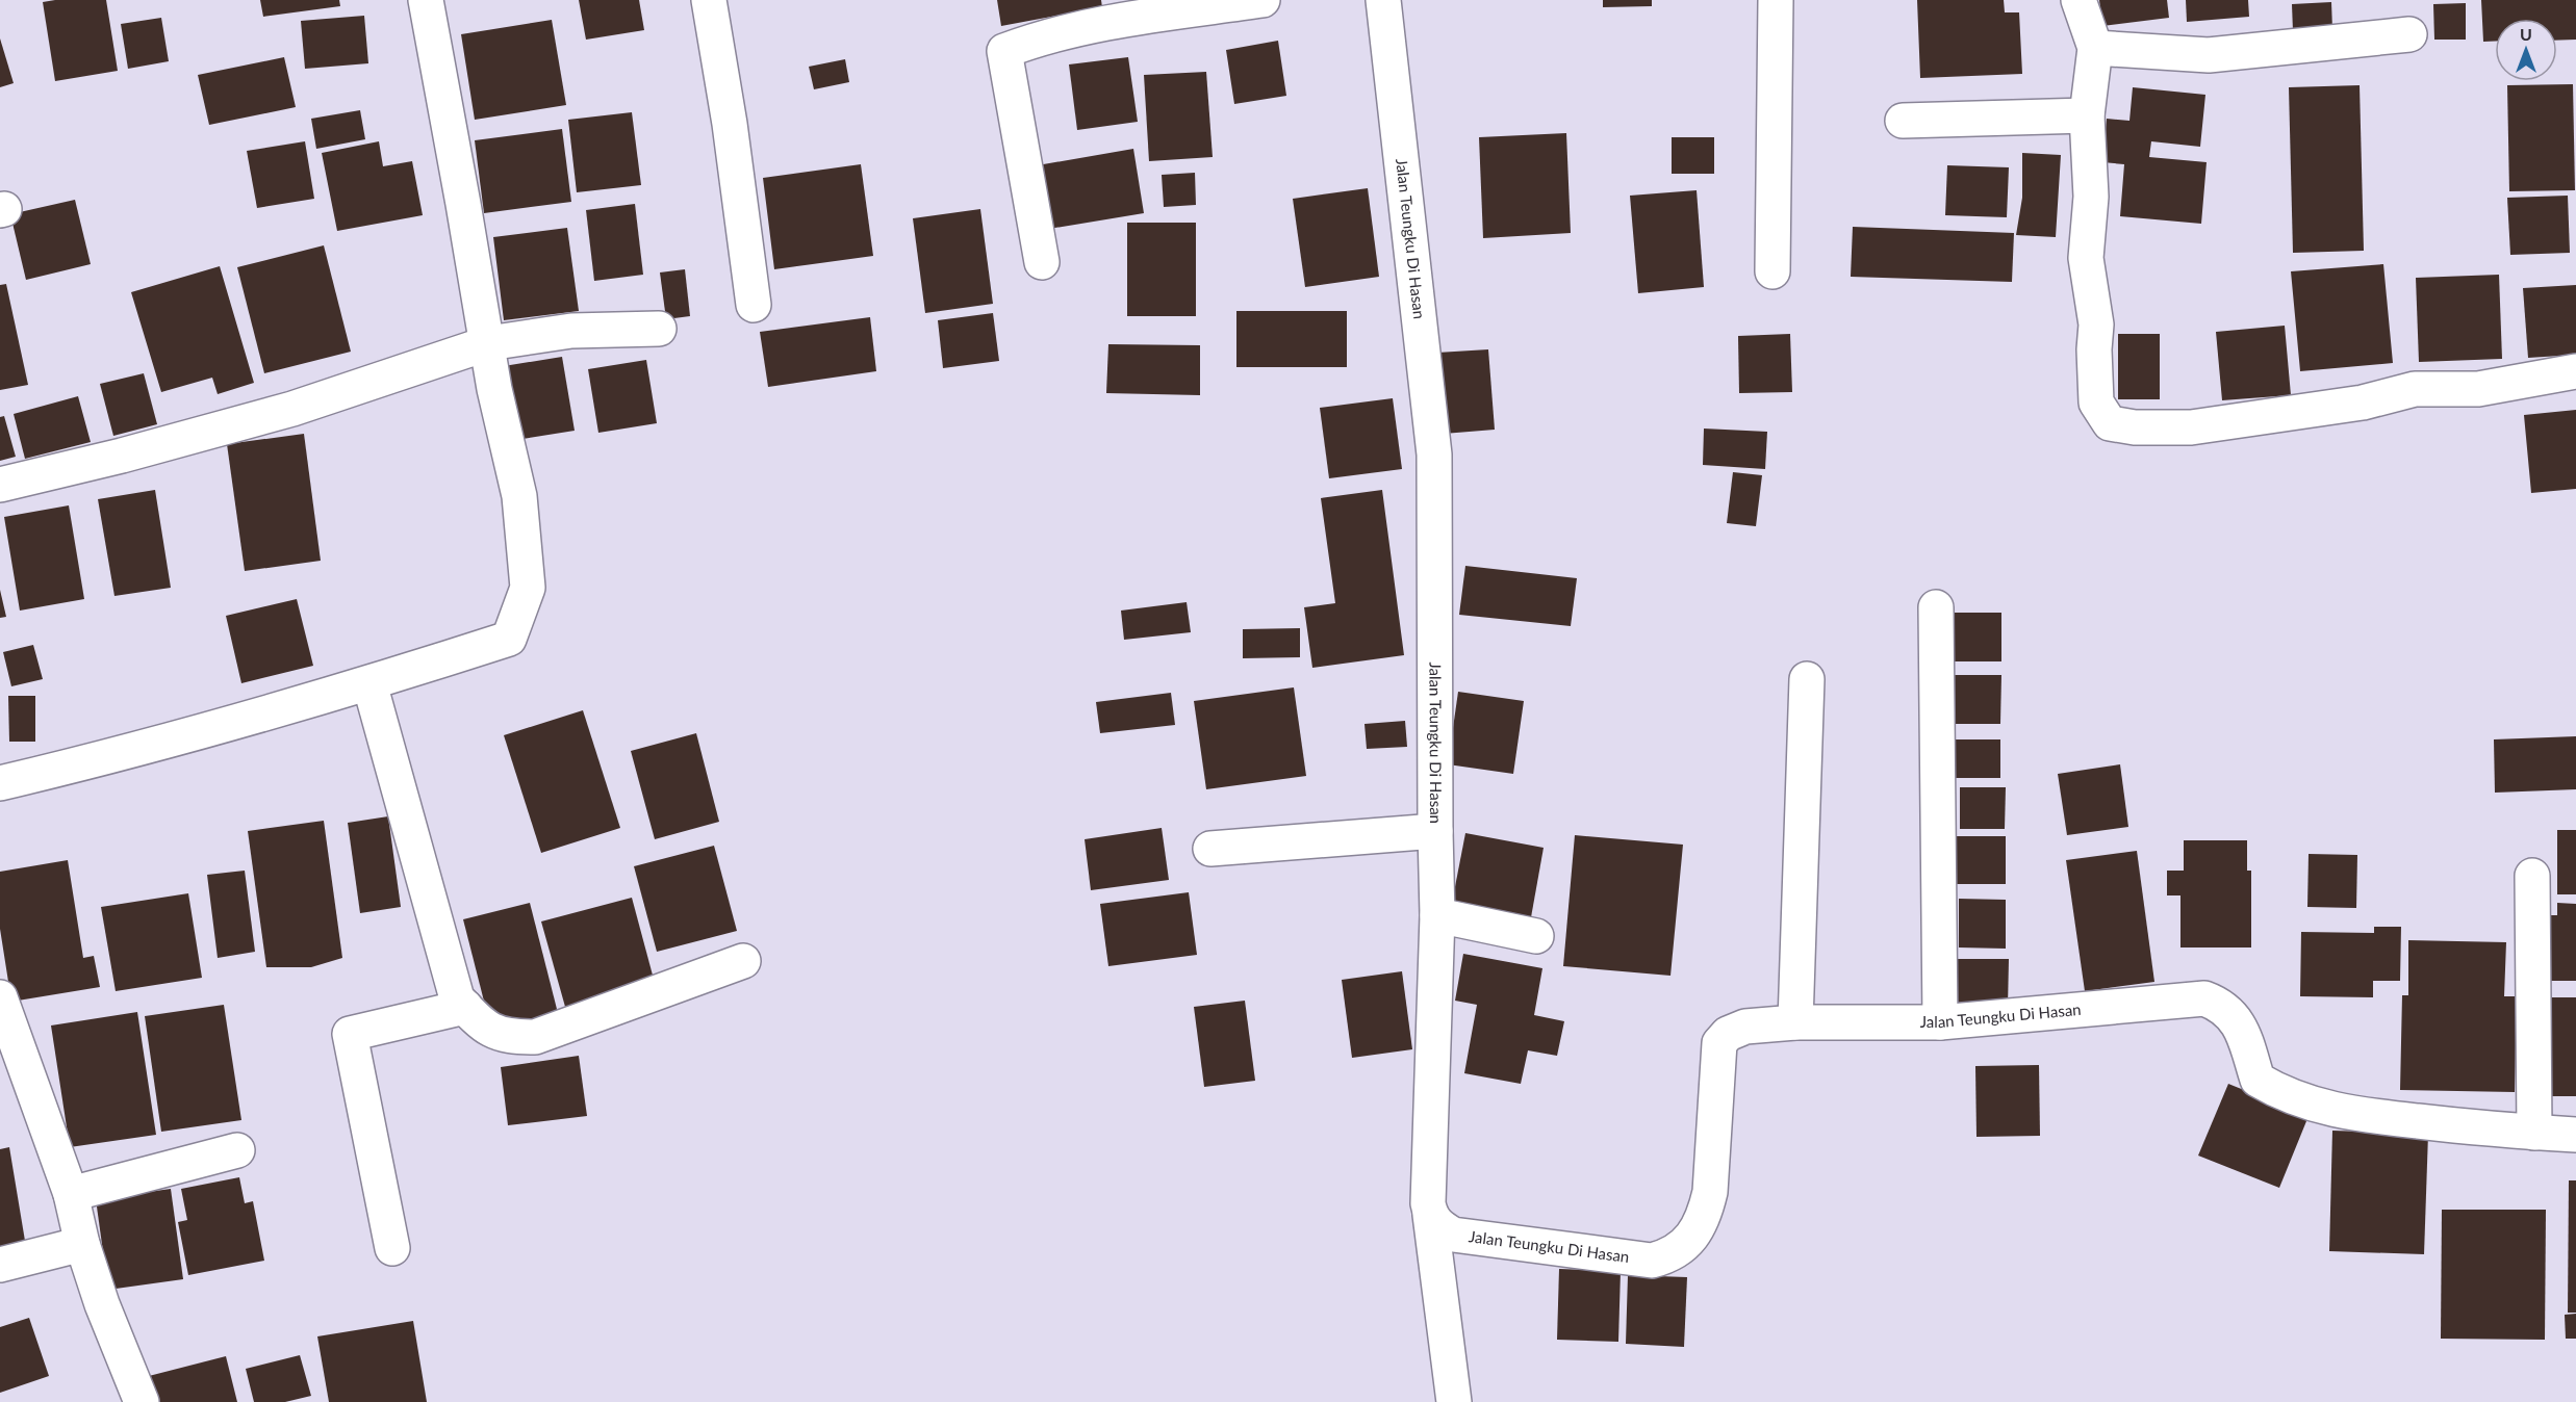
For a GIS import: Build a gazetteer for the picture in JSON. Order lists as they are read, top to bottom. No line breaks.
{"streets":{"street":["Jalan Teungku Di Hasan"]},"north":"top"}
